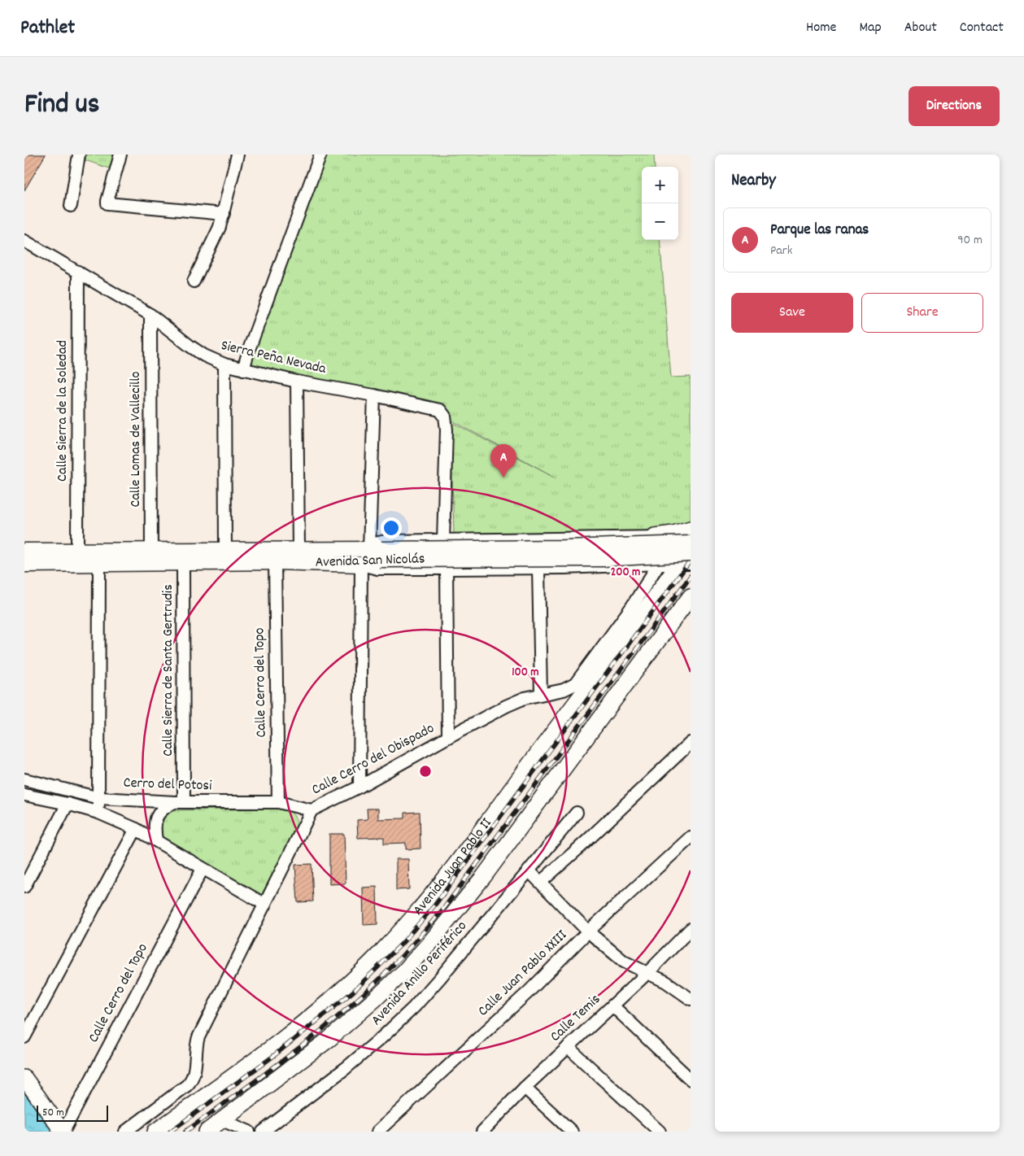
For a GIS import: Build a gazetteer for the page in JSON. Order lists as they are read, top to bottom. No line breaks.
{"streets":{"main road":["Avenida Juan Pablo II"],"street":["Sierra Peña Nevada","Calle Sierra de la Soledad","Calle Lomas de Vallecillo","Avenida San Nicolás","Calle Sierra de Santa Gertrudis","Calle Cerro del Topo","Calle Cerro del Obispado","Cerro del Potosi","Avenida Anillo Periférico","Calle Juan Pablo XXIII","Calle Temis"]},"crossings":[["Sierra Peña Nevada","Calle Sierra de la Soledad"],["Sierra Peña Nevada","Calle Lomas de Vallecillo"],["Calle Sierra de la Soledad","Avenida San Nicolás"],["Calle Lomas de Vallecillo","Avenida San Nicolás"],["Avenida San Nicolás","Calle Sierra de Santa Gertrudis"],["Avenida San Nicolás","Calle Cerro del Topo"],["Avenida San Nicolás","Avenida Juan Pablo II"],["Calle Sierra de Santa Gertrudis","Cerro del Potosi"],["Calle Cerro del Topo","Cerro del Potosi"],["Calle Cerro del Obispado","Cerro del Potosi"]],"scale_bar":"50 m","page":{"header":"Pathlet","nav":["Home","Map","About","Contact"],"title":"Find us","buttons":["Directions",["Save","Share"]],"heading":"Nearby","map_buttons":["+","−"],"list":[{"mark":"A","name":"Parque las ranas","note":"Park","value":"90 m"}],"pins":"A","scale":"50 m"},"rings":["200 m","100 m"]}
